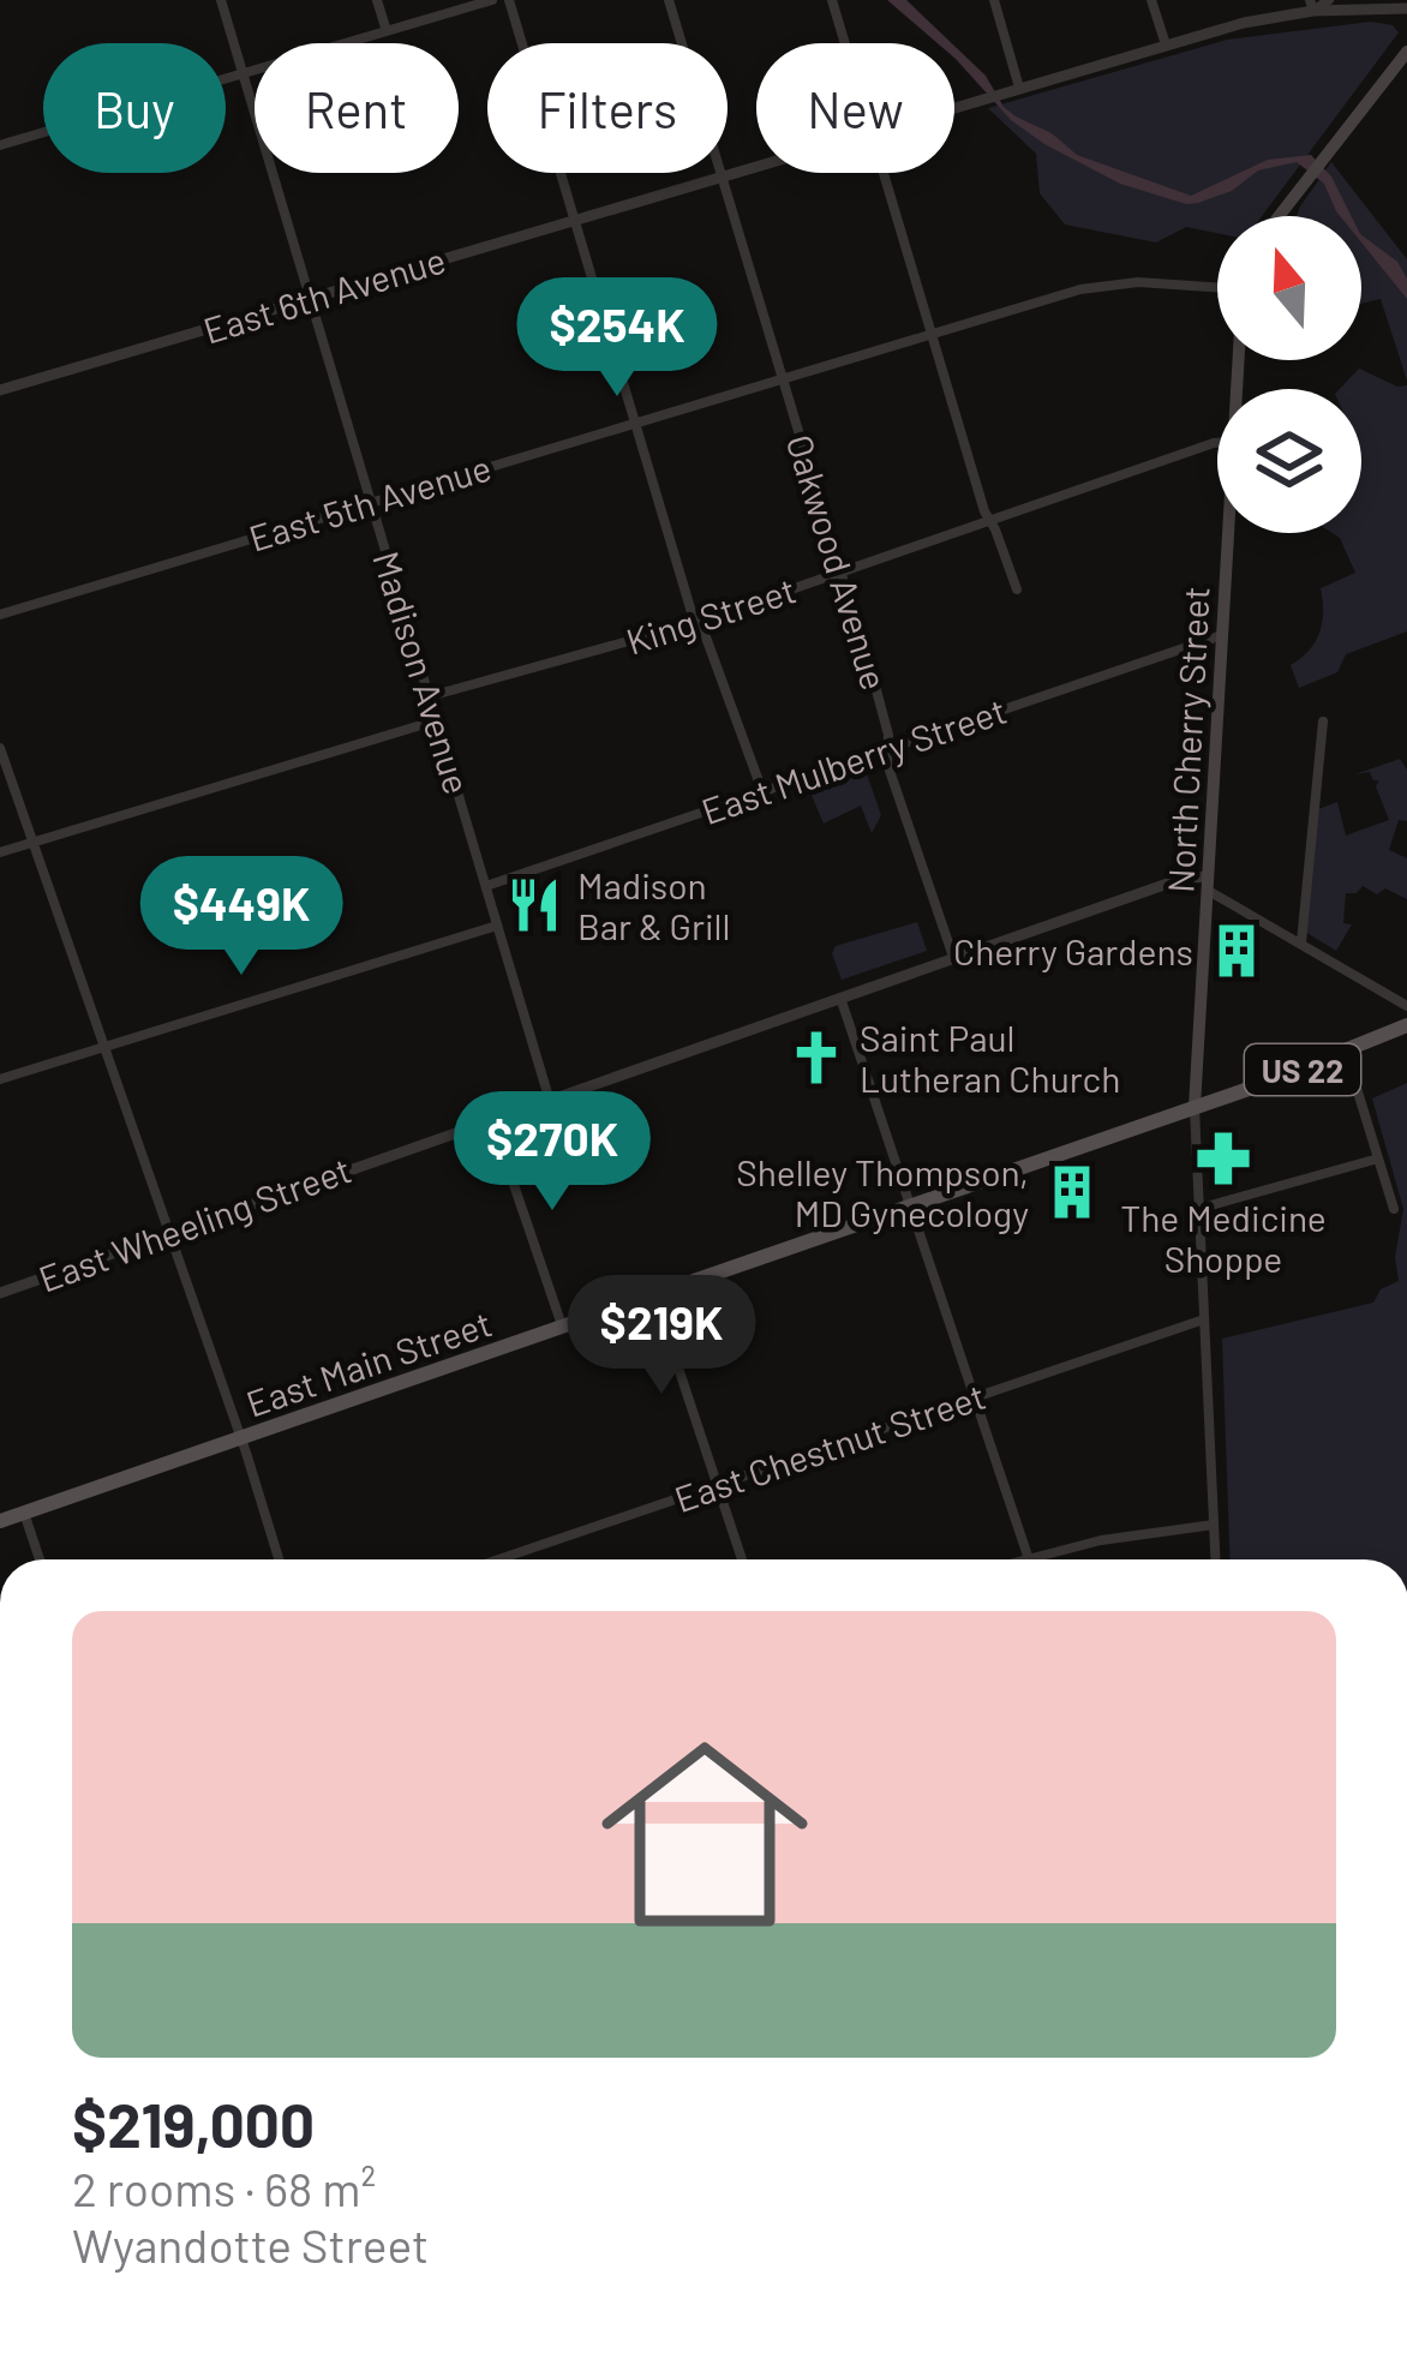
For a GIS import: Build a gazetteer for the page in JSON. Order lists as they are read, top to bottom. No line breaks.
{"streets":{"main road":["North Cherry Street","US 22","East Main Street"],"street":["East 6th Avenue","East 5th Avenue","Oakwood Avenue","King Street","Madison Avenue","East Mulberry Street","East Wheeling Street","East Chestnut Street"]},"crossings":[["East 6th Avenue","Oakwood Avenue"],["East 6th Avenue","Madison Avenue"],["East 5th Avenue","Oakwood Avenue"],["East 5th Avenue","Madison Avenue"],["Oakwood Avenue","King Street"],["Oakwood Avenue","East Mulberry Street"],["Oakwood Avenue","East Wheeling Street"],["King Street","Madison Avenue"],["Madison Avenue","East Mulberry Street"],["Madison Avenue","East Wheeling Street"],["North Cherry Street","East Mulberry Street"],["North Cherry Street","East Wheeling Street"],["North Cherry Street","East Main Street"]],"places":{"restaurant":["Madison Bar & Grill"],"building":["Cherry Gardens","Shelley Thompson, MD Gynecology"],"church":["Saint Paul Lutheran Church"],"pharmacy":["The Medicine Shoppe"]},"north":"top","page":{"chip":["Buy","Rent","Filters","New"],"price":["$254K","$449K","$270K","$219K"],"list":[{"name":"$219,000","note":"2 rooms · 68 m² · Wyandotte Street"}]}}
